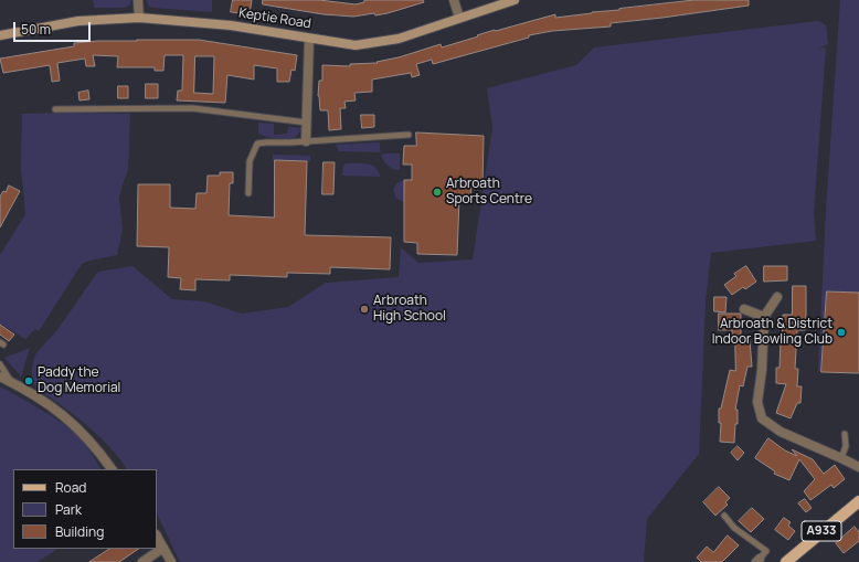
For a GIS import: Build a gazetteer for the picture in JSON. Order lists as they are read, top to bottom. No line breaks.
{"streets":{"main road":["Keptie Road","A933"]},"places":["Arbroath Sports Centre","Arbroath High School","Arbroath & District Indoor Bowling Club","Paddy the Dog Memorial"],"legend":["Road","Park","Building"],"scale_bar":"50 m"}
